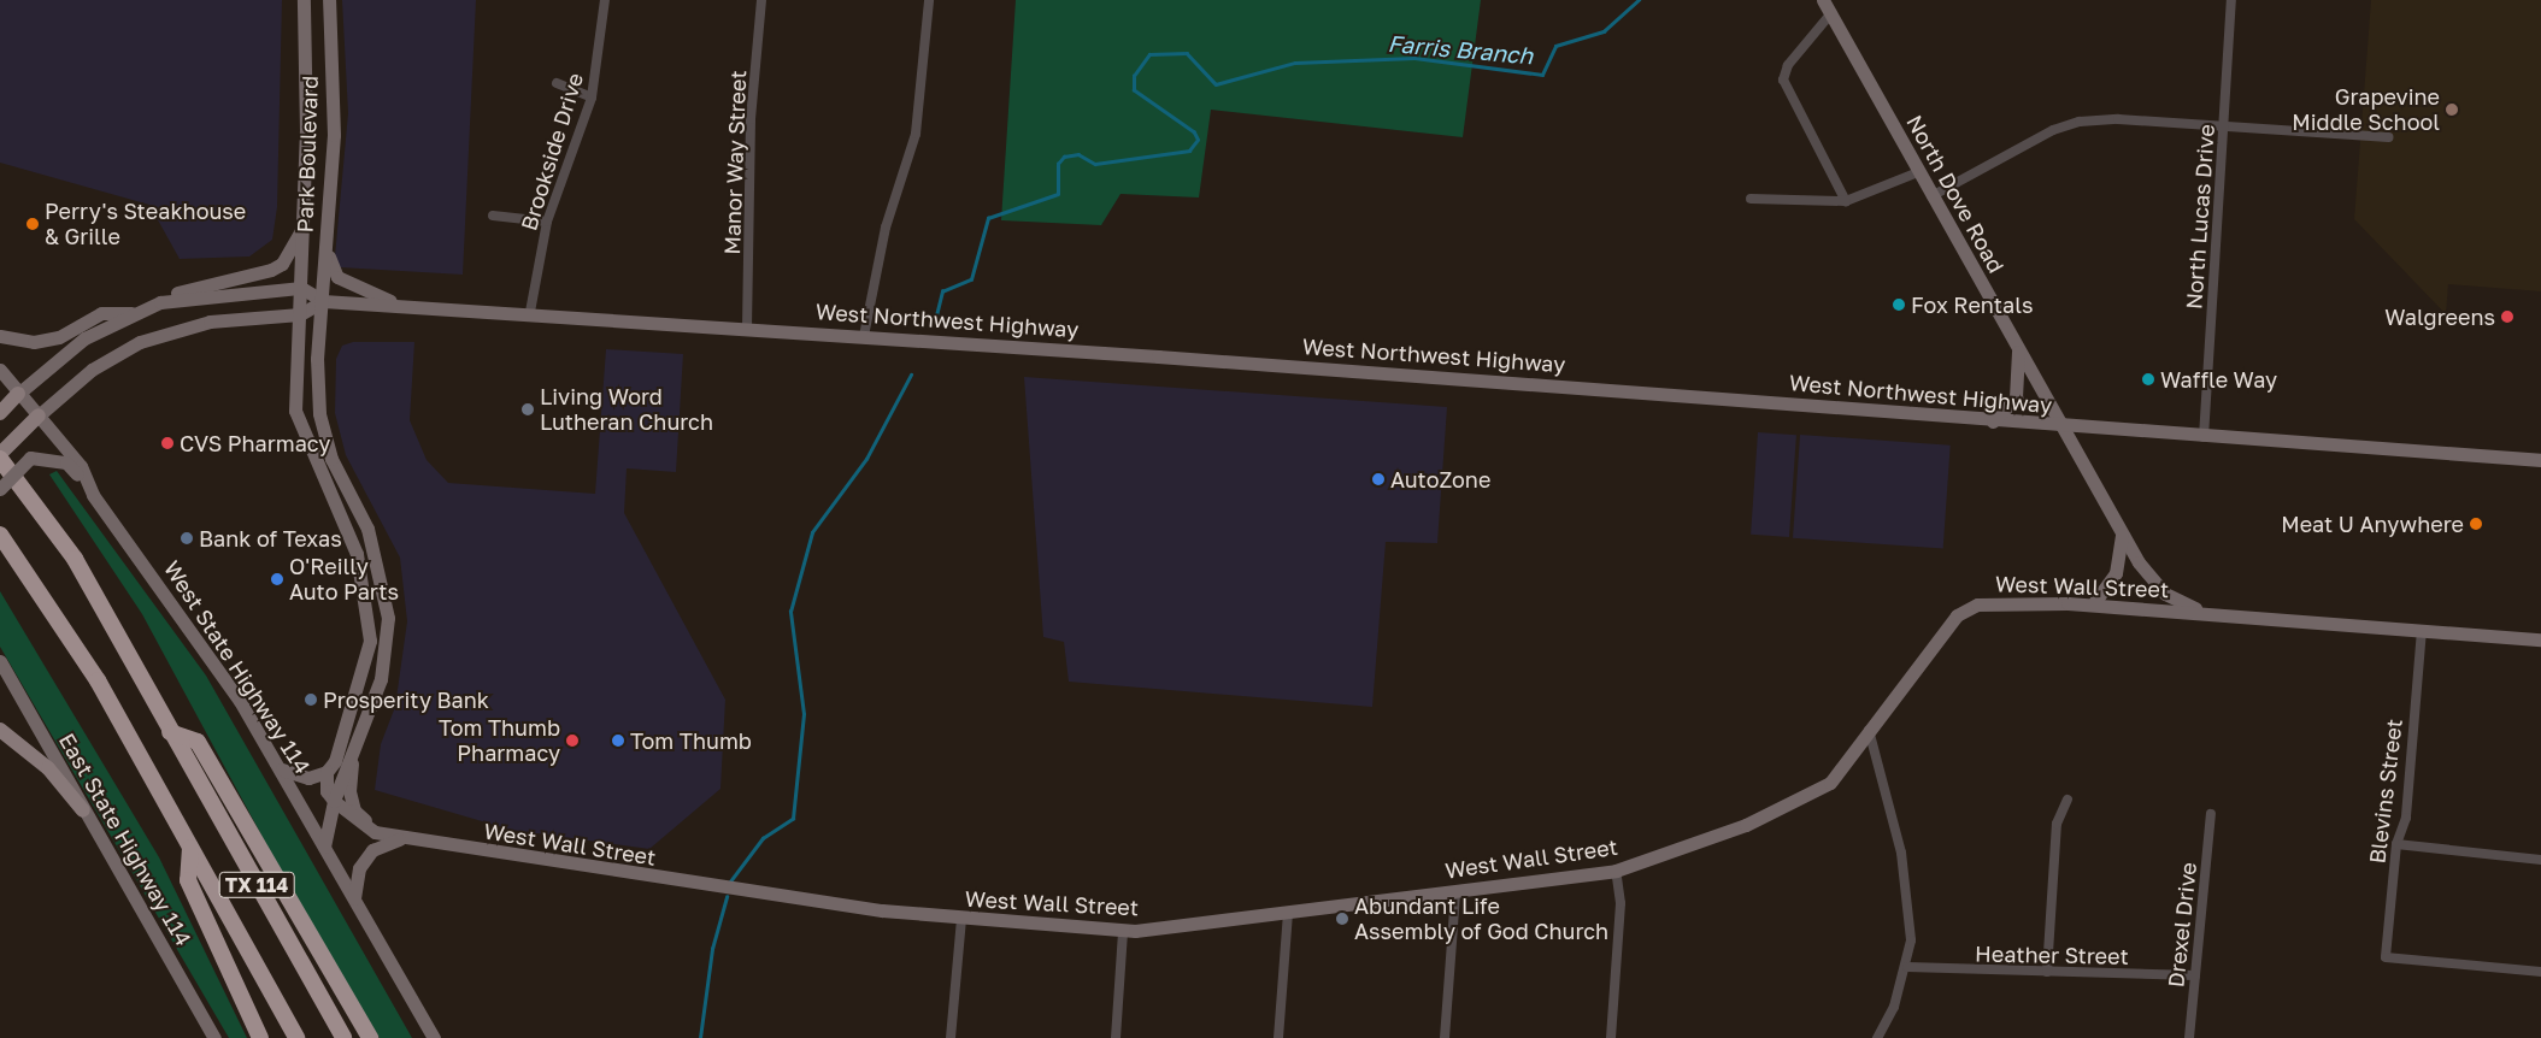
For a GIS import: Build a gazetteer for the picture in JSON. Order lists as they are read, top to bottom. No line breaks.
{"streets":{"highway":["TX 114"],"main road":["Park Boulevard","North Dove Road","West Northwest Highway","West Wall Street","West State Highway 114","East State Highway 114"],"street":["Brookside Drive","Manor Way Street","North Lucas Drive","Blevins Street","Drexel Drive","Heather Street"]},"crossings":[["Brookside Drive","West Northwest Highway"],["Park Boulevard","West Northwest Highway"],["Park Boulevard","West State Highway 114"],["Manor Way Street","West Northwest Highway"],["North Dove Road","West Northwest Highway"],["North Dove Road","West Wall Street"],["North Lucas Drive","West Northwest Highway"],["West Wall Street","Blevins Street"],["Drexel Drive","Heather Street"]],"water":["Farris Branch"],"places":["Grapevine Middle School","Perry's Steakhouse & Grille","Fox Rentals","Walgreens","Waffle Way","Living Word Lutheran Church","CVS Pharmacy","AutoZone","Meat U Anywhere","Bank of Texas","O'Reilly Auto Parts","Prosperity Bank","Tom Thumb Pharmacy","Tom Thumb","Abundant Life Assembly of God Church"]}
